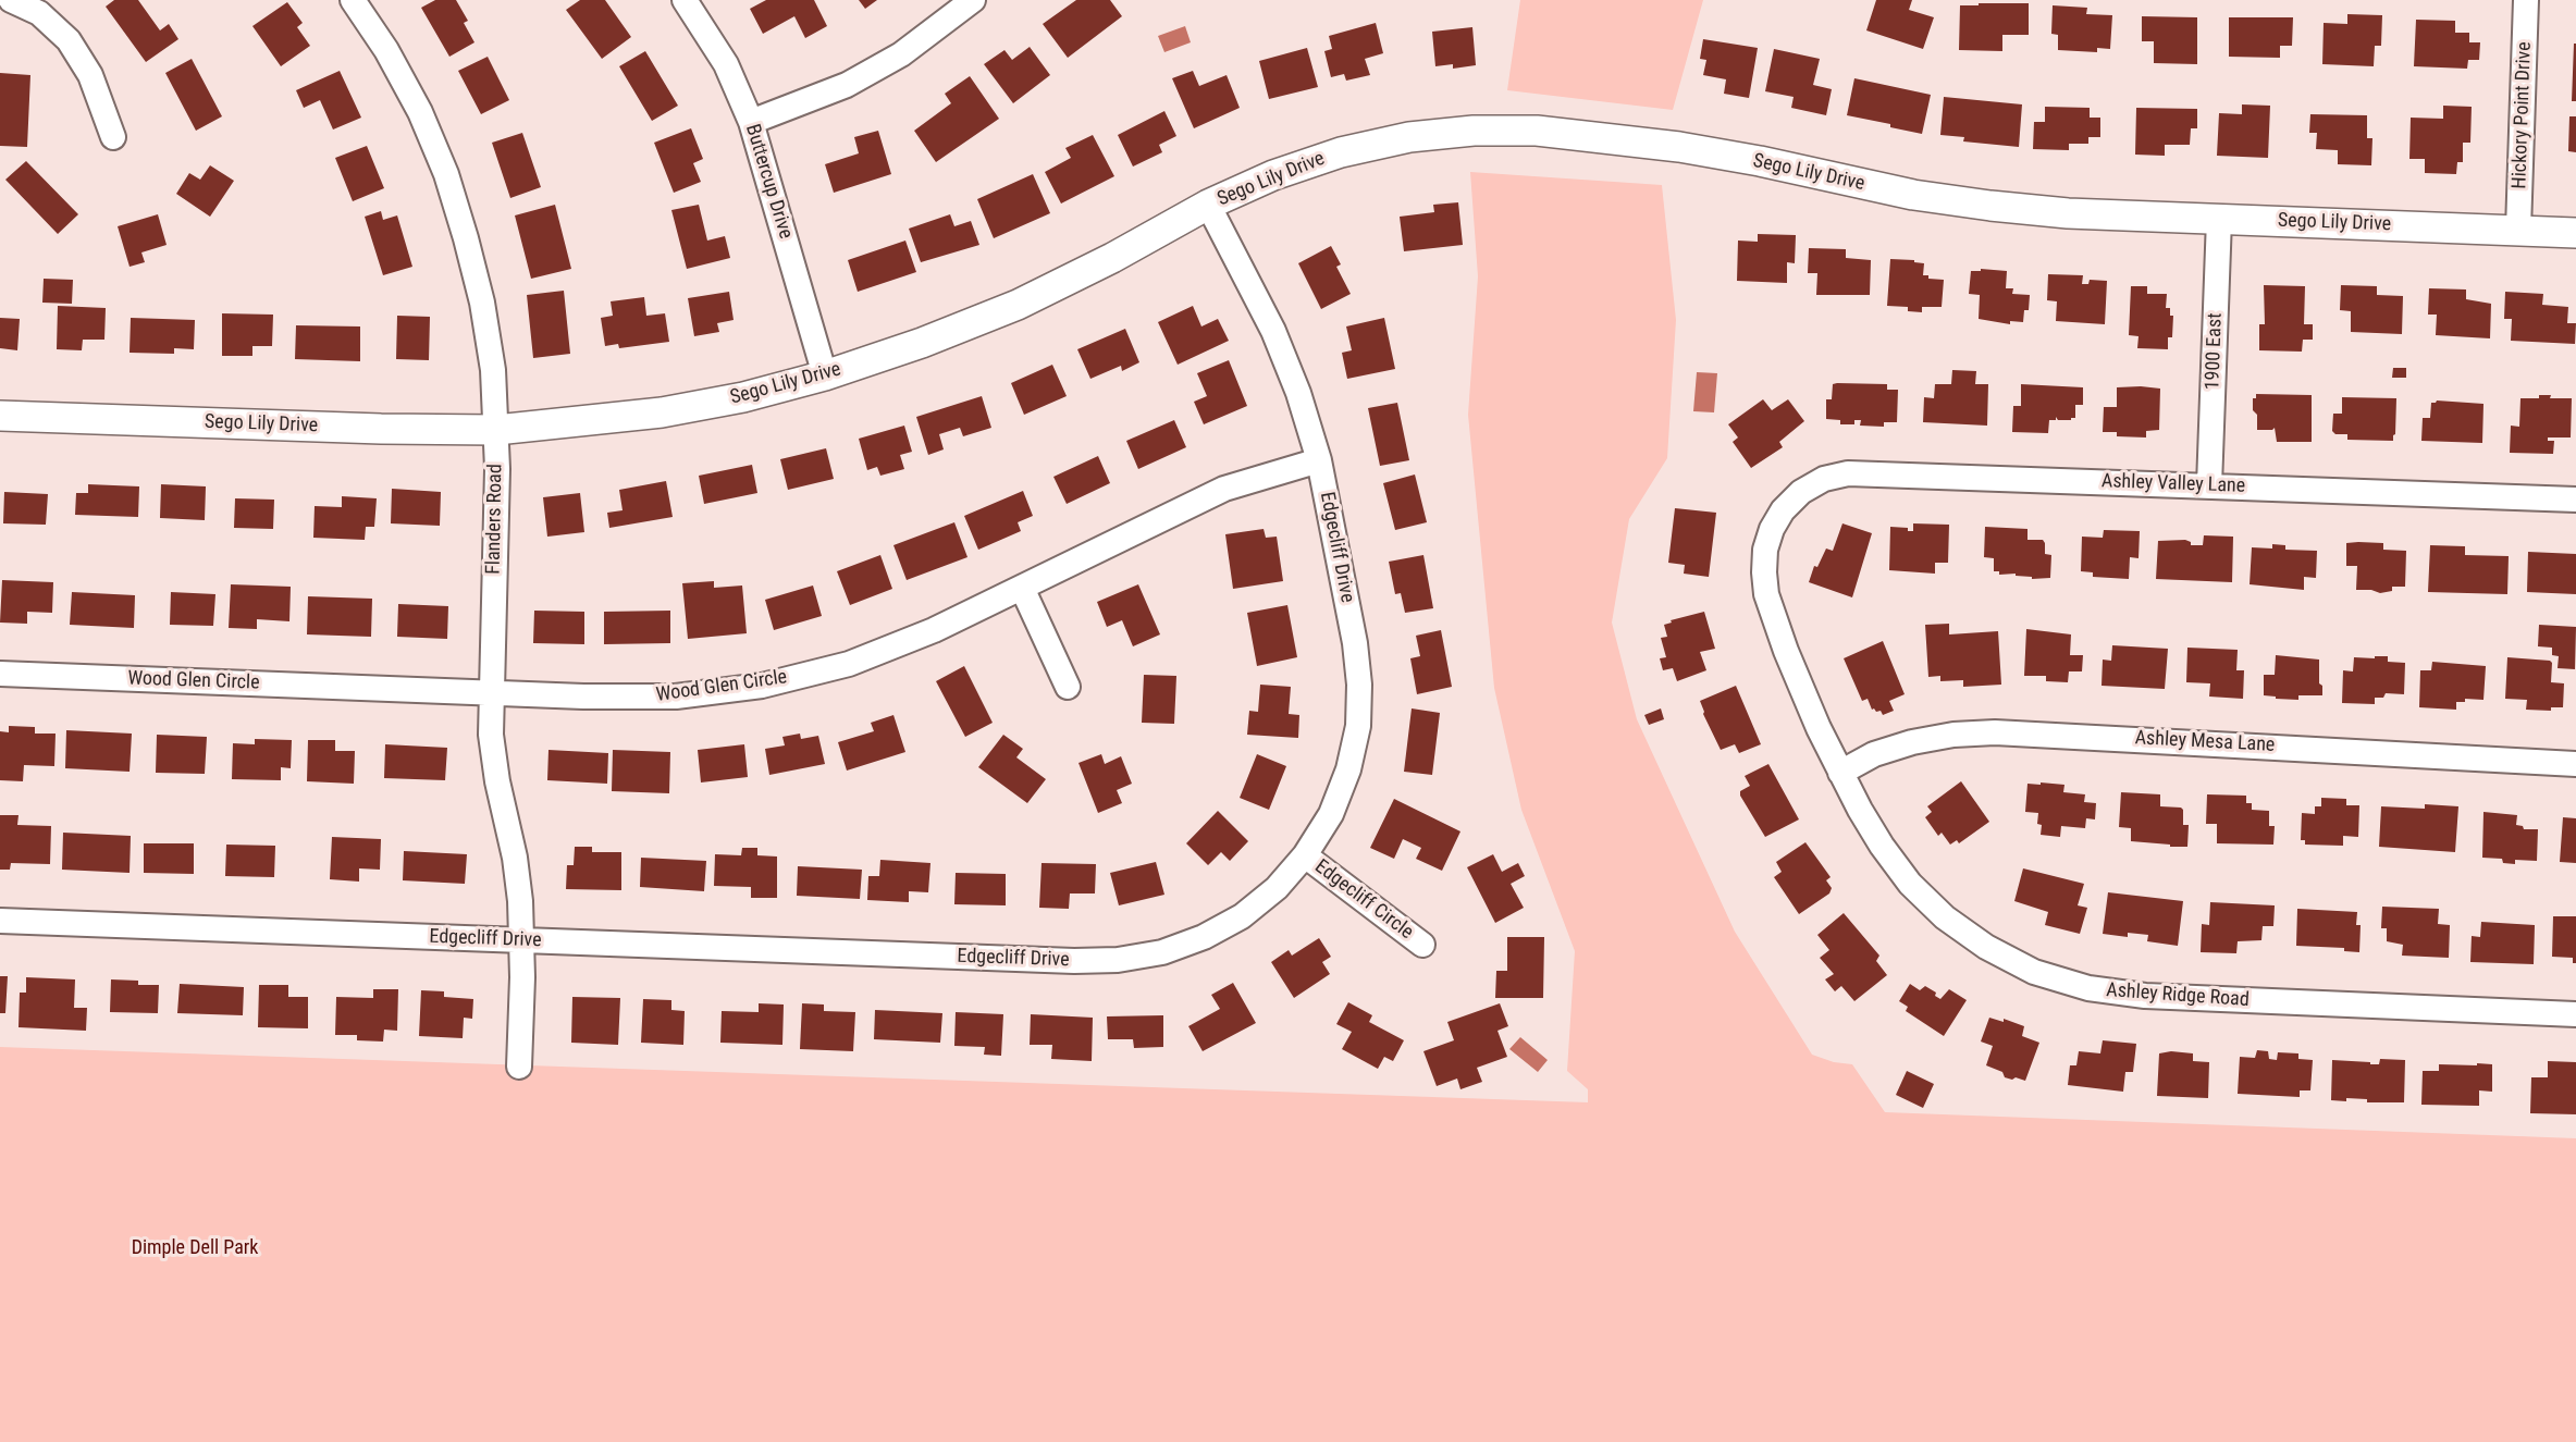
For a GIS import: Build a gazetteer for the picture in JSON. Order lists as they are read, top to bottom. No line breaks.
{"streets":{"street":["Hickory Point Drive","Sego Lily Drive","Buttercup Drive","1900 East","Ashley Valley Lane","Flanders Road","Edgecliff Drive","Wood Glen Circle","Ashley Mesa Lane","Edgecliff Circle","Ashley Ridge Road"]},"crossings":[["Hickory Point Drive","Sego Lily Drive"],["Sego Lily Drive","Buttercup Drive"],["Sego Lily Drive","1900 East"],["Sego Lily Drive","Flanders Road"],["Sego Lily Drive","Edgecliff Drive"],["1900 East","Ashley Valley Lane"],["Ashley Valley Lane","Ashley Ridge Road"],["Flanders Road","Edgecliff Drive"],["Flanders Road","Wood Glen Circle"],["Edgecliff Drive","Wood Glen Circle"],["Edgecliff Drive","Edgecliff Circle"],["Ashley Mesa Lane","Ashley Ridge Road"]],"parks":["Dimple Dell Park"]}
